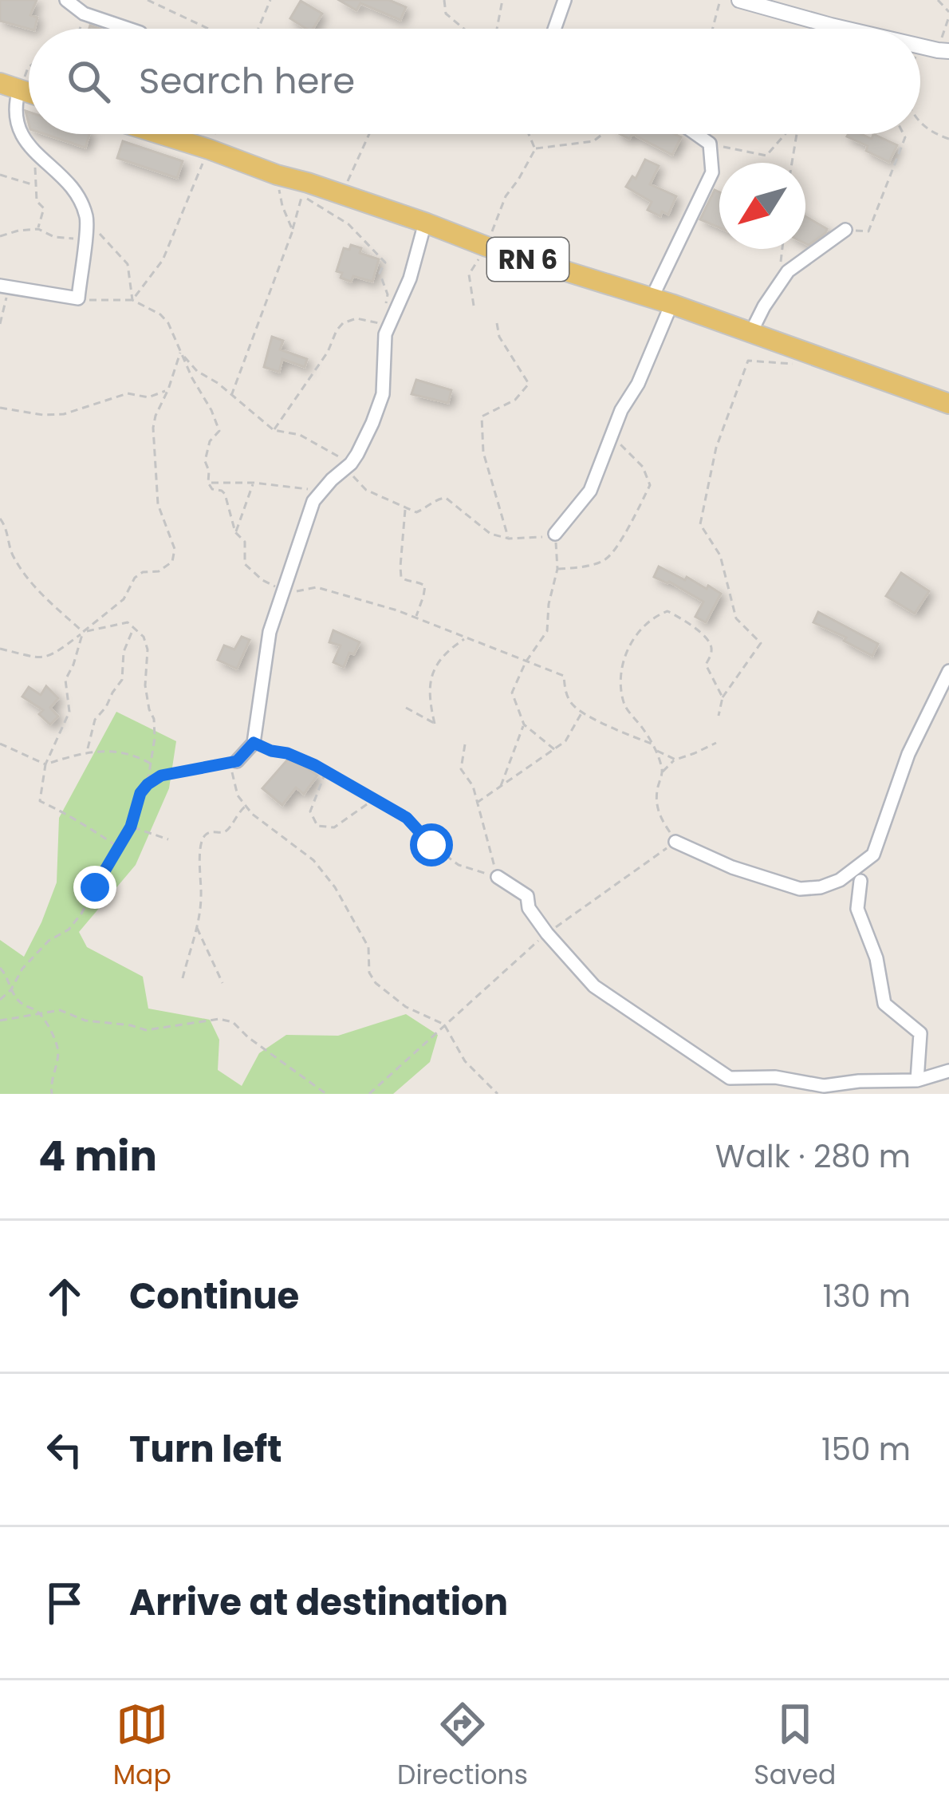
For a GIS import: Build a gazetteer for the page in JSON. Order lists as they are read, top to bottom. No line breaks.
{"streets":{"main road":["RN 6"]},"north":"bottom left","page":{"search":"Search here","heading":["4 min","Walk · 280 m"],"list":[["Continue","130 m"],["Turn left","150 m"],"Arrive at destination"],"nav":["Map","Directions","Saved"]}}
